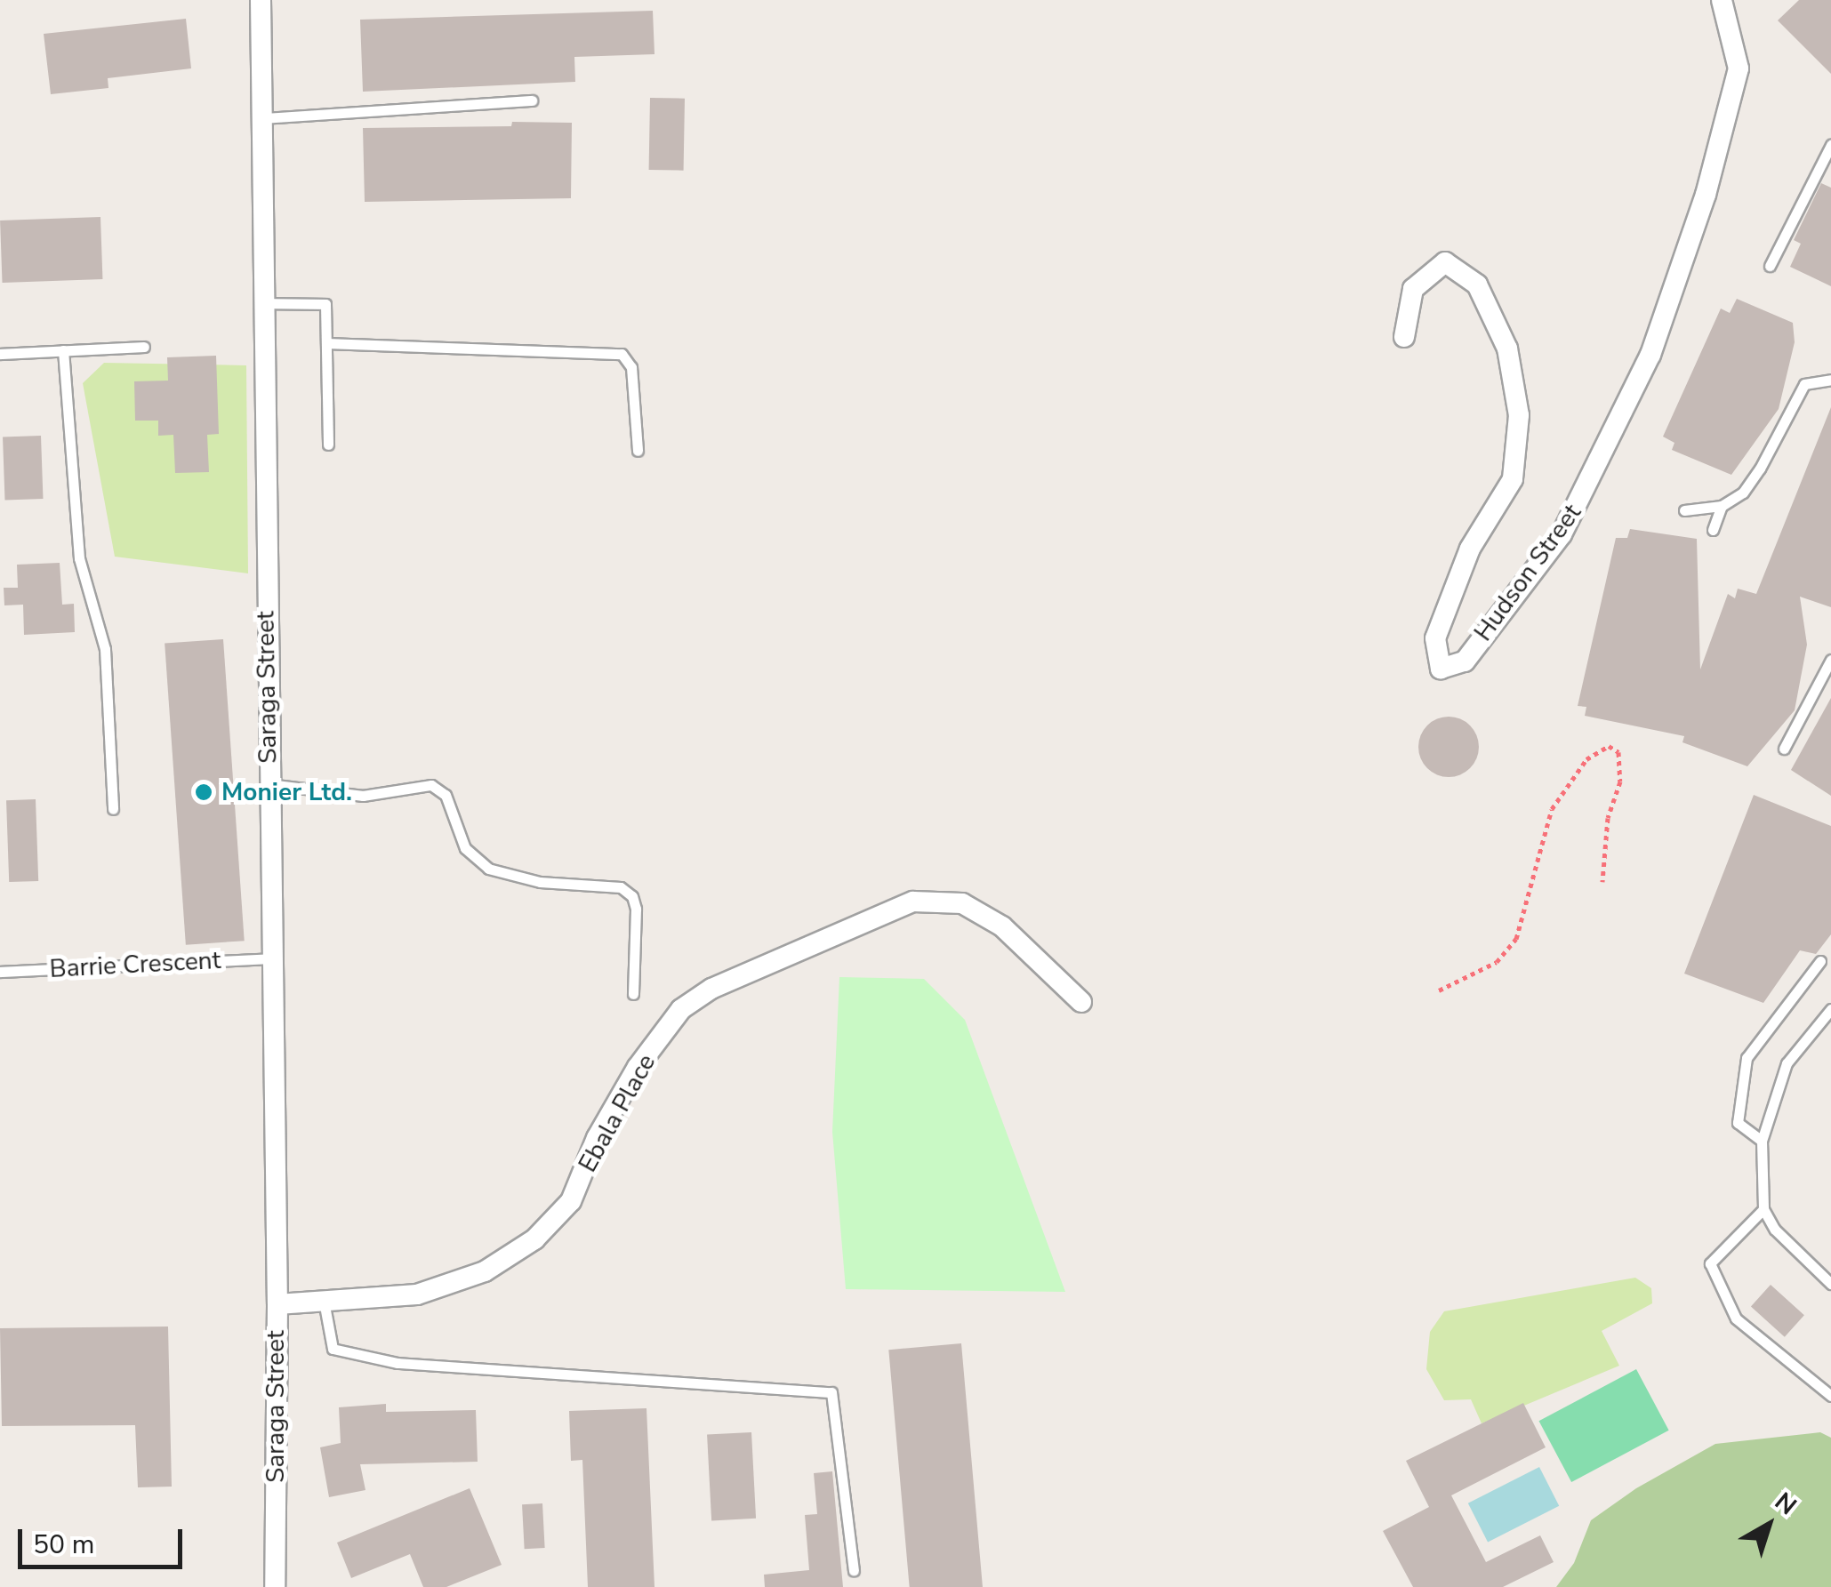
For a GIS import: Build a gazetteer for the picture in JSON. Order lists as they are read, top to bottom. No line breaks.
{"streets":{"street":["Hudson Street","Saraga Street","Ebala Place"],"lane":["Barrie Crescent"]},"crossings":[["Saraga Street","Barrie Crescent"],["Saraga Street","Ebala Place"]],"places":["Monier Ltd."],"scale_bar":"50 m","north":"top right"}
